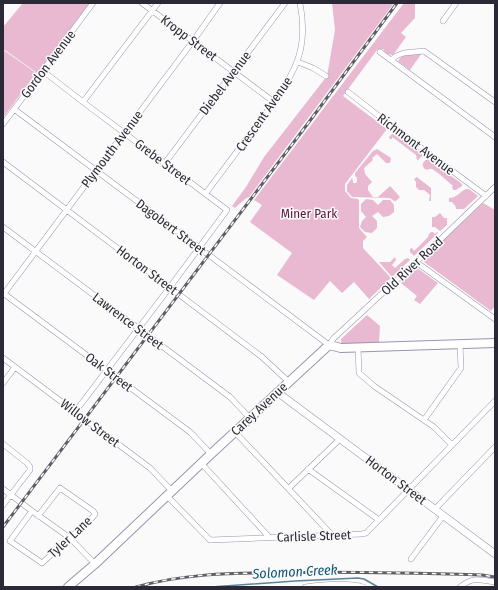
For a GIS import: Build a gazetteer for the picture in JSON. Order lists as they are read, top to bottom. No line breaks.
{"streets":{"main road":["Horton Street","Carey Avenue"],"street":["Kropp Street","Gordon Avenue","Diebel Avenue","Crescent Avenue","Richmont Avenue","Plymouth Avenue","Grebe Street","Dagobert Street","Old River Road","Lawrence Street","Oak Street","Willow Street","Carlisle Street","Tyler Lane"]},"crossings":[["Kropp Street","Diebel Avenue"],["Kropp Street","Crescent Avenue"],["Kropp Street","Plymouth Avenue"],["Gordon Avenue","Grebe Street"],["Gordon Avenue","Dagobert Street"],["Diebel Avenue","Grebe Street"],["Crescent Avenue","Grebe Street"],["Richmont Avenue","Old River Road"],["Plymouth Avenue","Grebe Street"],["Plymouth Avenue","Dagobert Street"],["Plymouth Avenue","Horton Street"],["Plymouth Avenue","Lawrence Street"],["Plymouth Avenue","Oak Street"],["Grebe Street","Dagobert Street"],["Dagobert Street","Old River Road"],["Dagobert Street","Carey Avenue"],["Old River Road","Carey Avenue"],["Horton Street","Carey Avenue"],["Horton Street","Carlisle Street"],["Lawrence Street","Carey Avenue"],["Oak Street","Carey Avenue"],["Carey Avenue","Willow Street"],["Carey Avenue","Carlisle Street"],["Willow Street","Carlisle Street"]],"water":["Solomon Creek"],"parks":["Miner Park"]}
